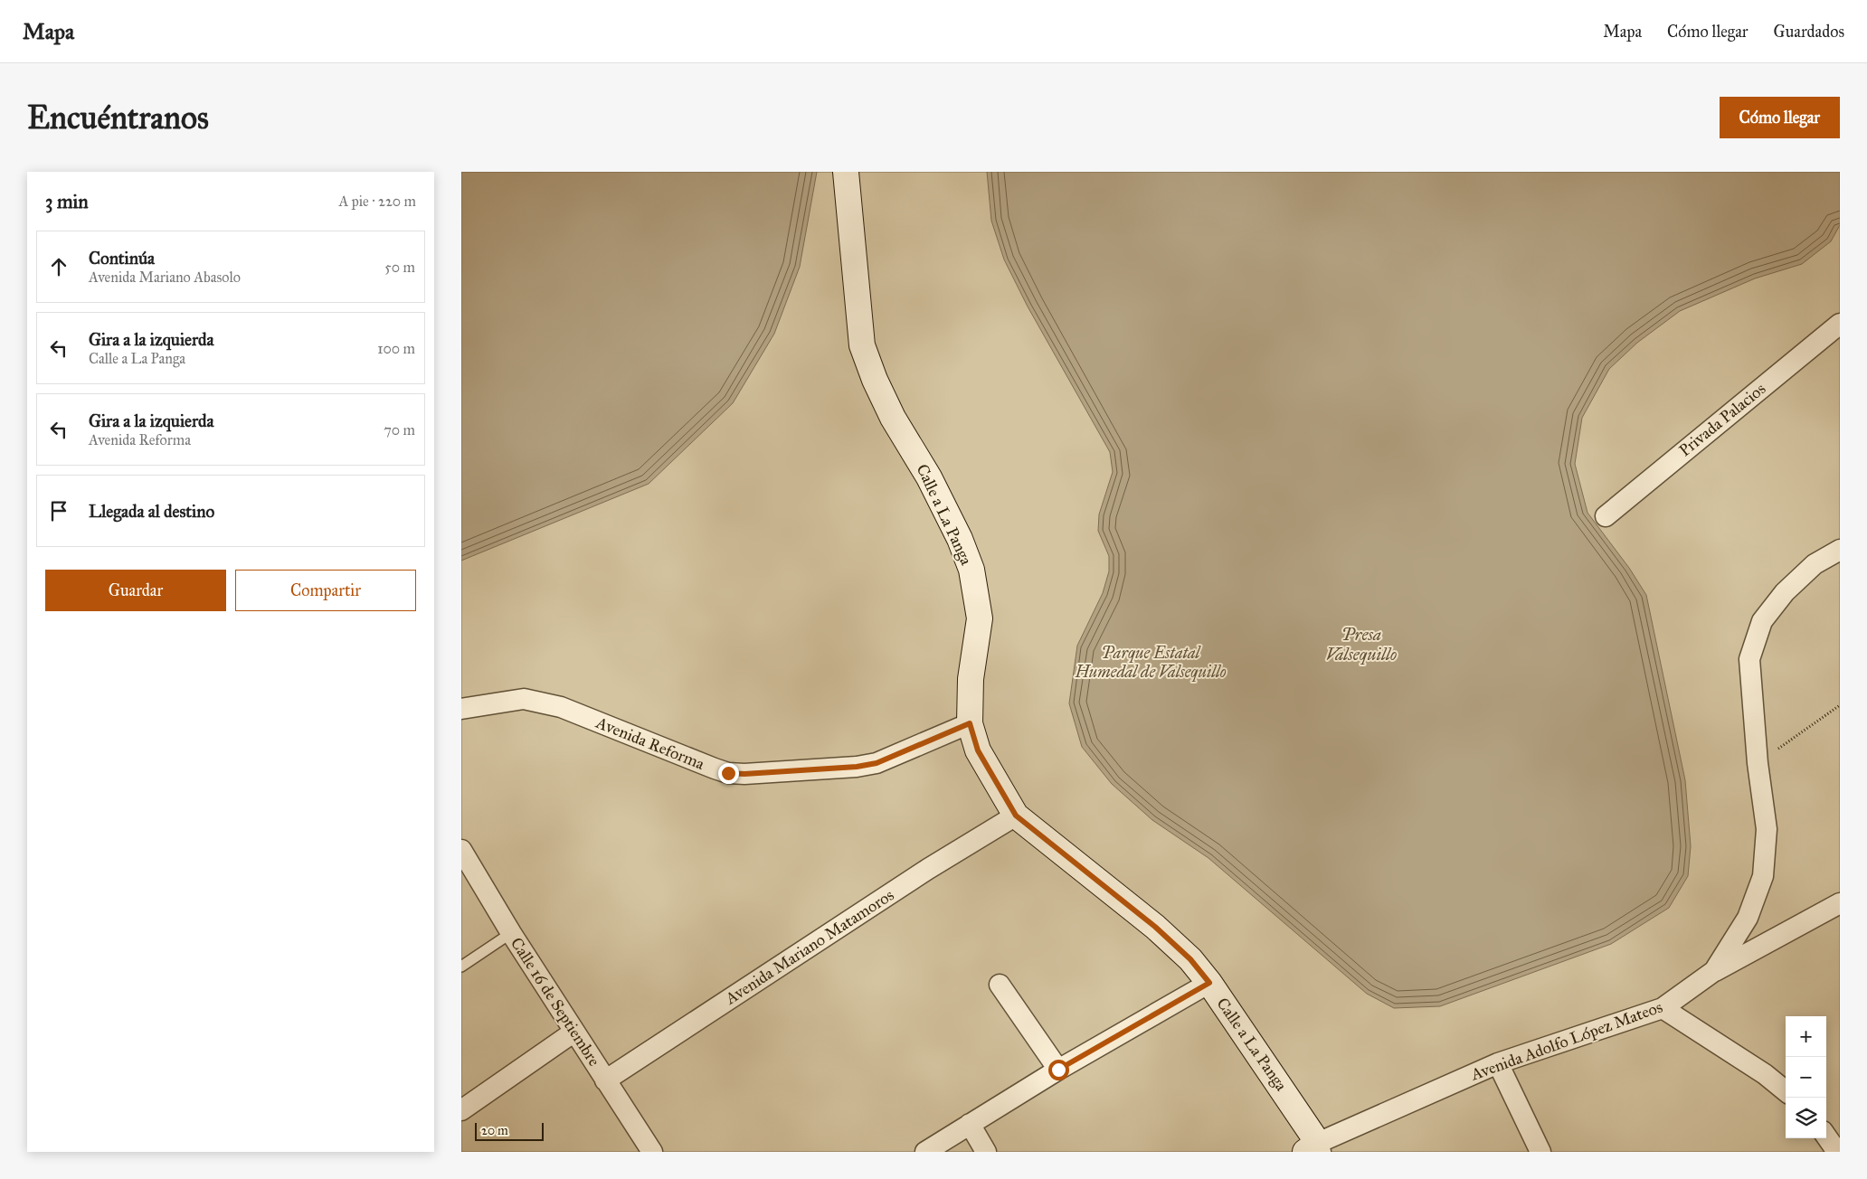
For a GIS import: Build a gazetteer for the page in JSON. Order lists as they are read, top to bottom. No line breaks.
{"streets":{"main road":["Calle a La Panga"],"street":["Privada Palacios","Avenida Reforma","Avenida Mariano Matamoros","Calle 16 de Septiembre","Avenida Adolfo López Mateos"]},"crossings":[["Calle a La Panga","Avenida Reforma"],["Calle a La Panga","Avenida Mariano Matamoros"],["Calle a La Panga","Avenida Adolfo López Mateos"],["Avenida Mariano Matamoros","Calle 16 de Septiembre"]],"water":["Presa Valsequillo"],"parks":["Parque Estatal Humedal de Valsequillo"],"scale_bar":"20 m","page":{"header":"Mapa","nav":["Mapa","Cómo llegar","Guardados"],"buttons":["Cómo llegar",["Guardar","Compartir"]],"title":"Encuéntranos","heading":["3 min","A pie · 220 m"],"list":[["Continúa","Avenida Mariano Abasolo","50 m"],["Gira a la izquierda","Calle a La Panga","100 m"],["Gira a la izquierda","Avenida Reforma","70 m"],"Llegada al destino"],"map_buttons":["+","−"],"scale":"20 m"}}
